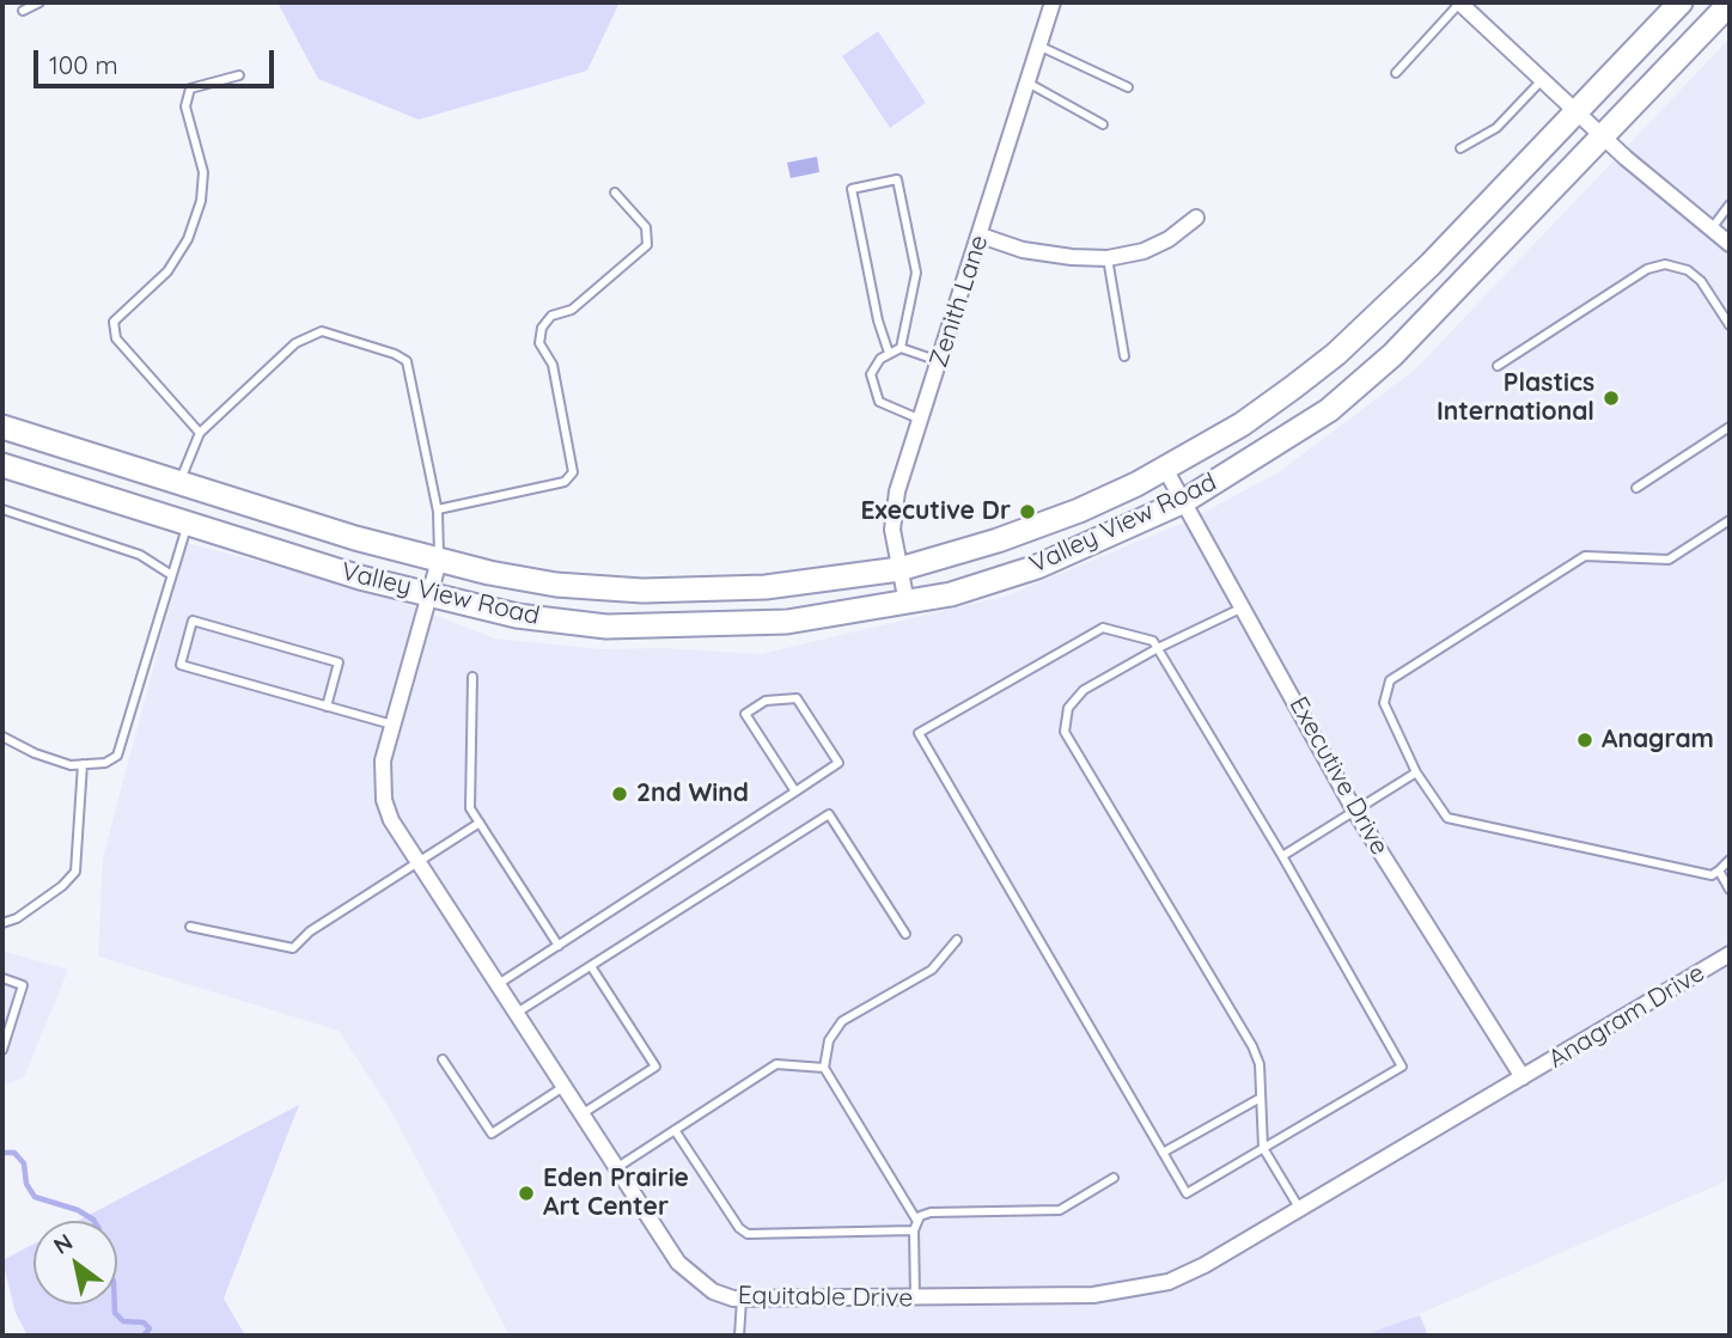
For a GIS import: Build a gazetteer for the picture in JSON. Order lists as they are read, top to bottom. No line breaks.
{"streets":{"main road":["Valley View Road"],"street":["Zenith Lane","Executive Drive","Anagram Drive","Equitable Drive"]},"crossings":[["Zenith Lane","Valley View Road"],["Valley View Road","Executive Drive"],["Valley View Road","Equitable Drive"],["Executive Drive","Anagram Drive"],["Executive Drive","Equitable Drive"],["Anagram Drive","Equitable Drive"]],"places":["Plastics International","Executive Dr","Anagram","2nd Wind","Eden Prairie Art Center"],"scale_bar":"100 m","north":"top left"}
